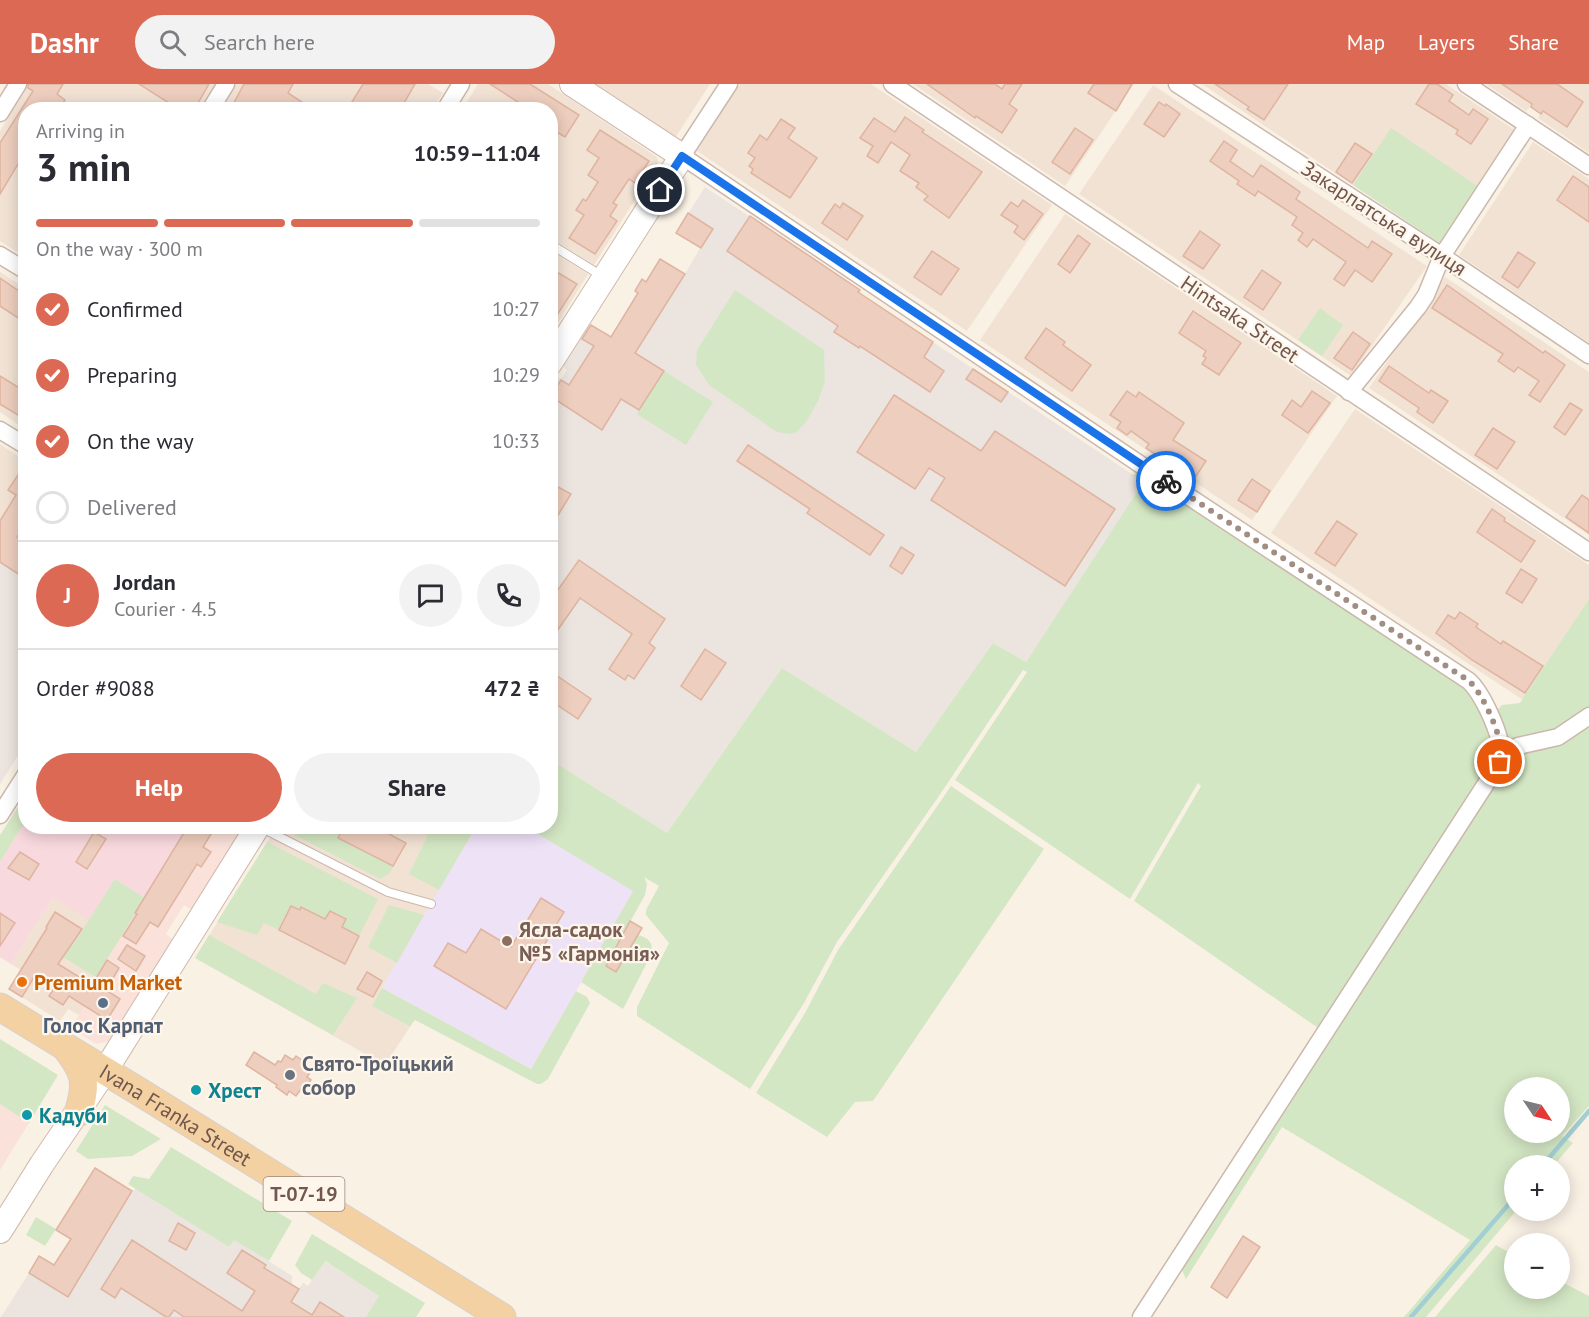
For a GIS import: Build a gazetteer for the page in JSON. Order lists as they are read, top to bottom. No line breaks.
{"streets":{"main road":["Ivana Franka Street","Т-07-19"],"street":["Закарпатська вулиця","Hintsaka Street"]},"places":["Ясла-садок №5 «Гармонія»","Premium Market","Голос Карпат","Свято-Троїцький собор","Хрест","Кадуби"],"north":"bottom right","page":{"header":"Dashr","search":"Search here","nav":["Map","Layers","Share"],"heading":["3 min","Arriving in","10:59–11:04"],"panel":["Jordan","Courier · 4.5","Order #9088","472 ₴"],"bar":"On the way · 300 m","list":[["Confirmed","10:27"],["Preparing","10:29"],["On the way","10:33"],"Delivered"],"round":"J","buttons":["Help","Share"],"map_buttons":["+","−"]}}
